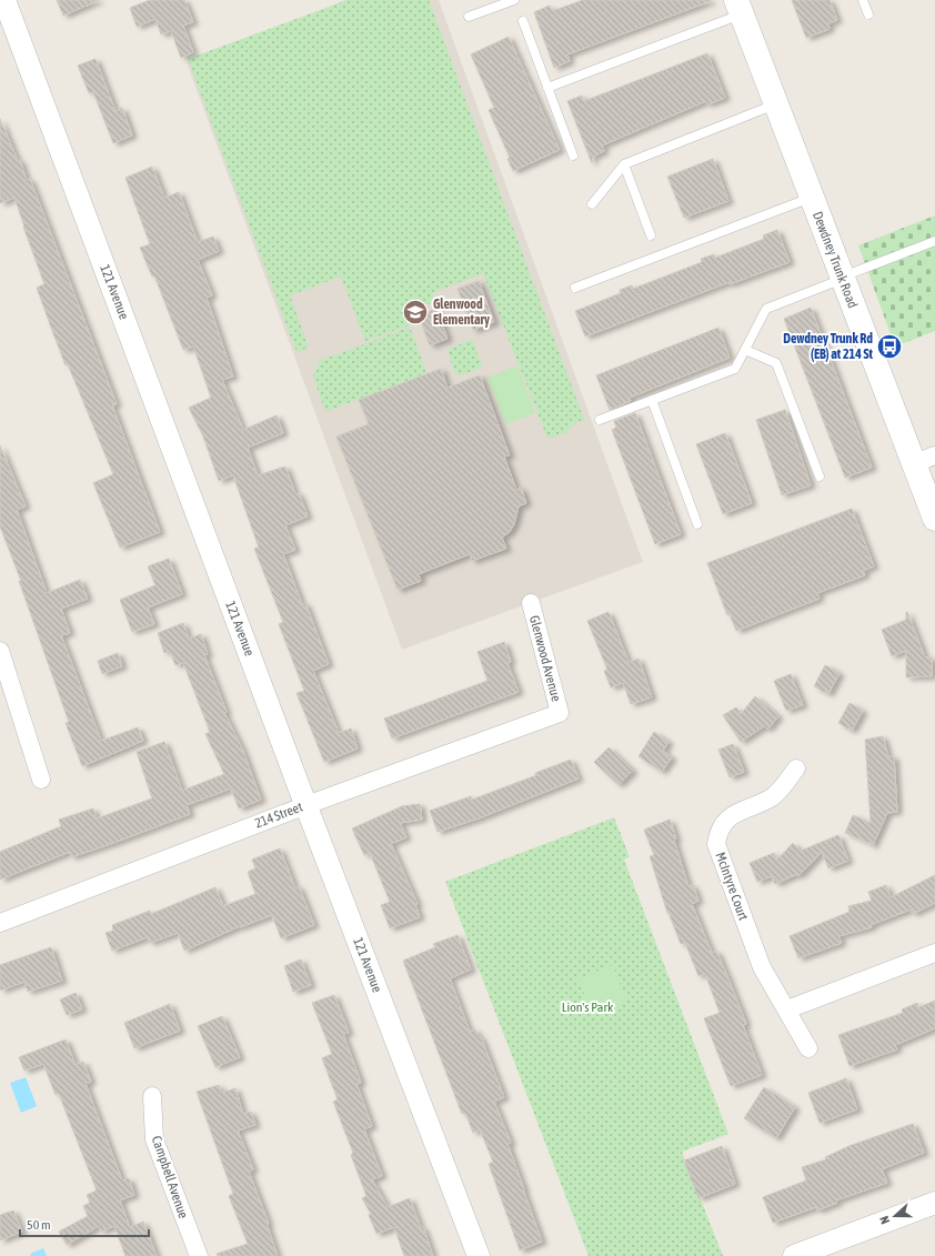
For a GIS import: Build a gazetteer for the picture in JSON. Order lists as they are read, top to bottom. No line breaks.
{"streets":{"main road":["Dewdney Trunk Road"],"street":["121 Avenue","Glenwood Avenue","214 Street","McIntyre Court","Campbell Avenue"]},"crossings":[["121 Avenue","214 Street"],["Glenwood Avenue","214 Street"]],"parks":["Lion's Park"],"places":{"school or university":["Glenwood Elementary"],"bus stop":["Dewdney Trunk Rd (EB) at 214 St"]},"scale_bar":"50 m","north":"left"}
